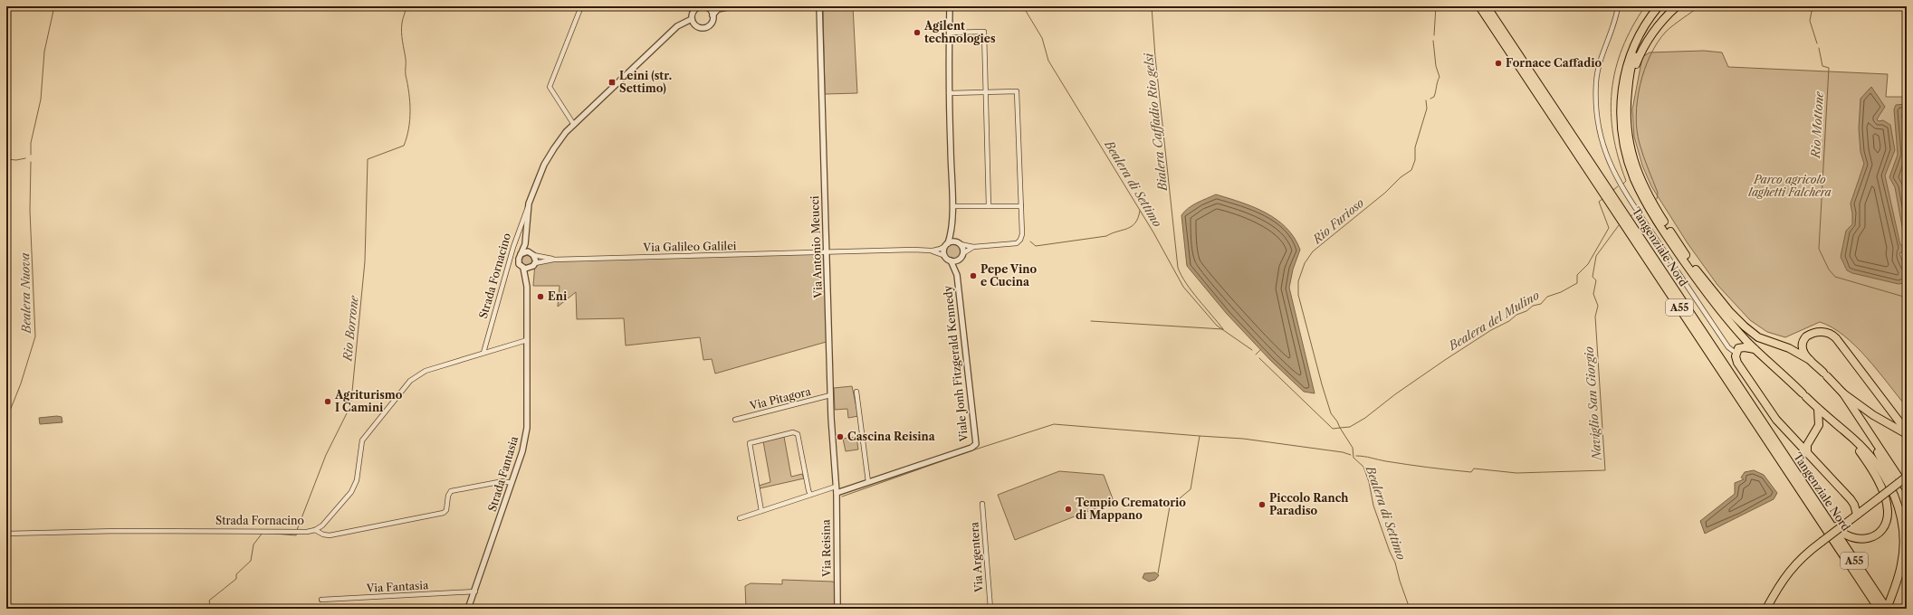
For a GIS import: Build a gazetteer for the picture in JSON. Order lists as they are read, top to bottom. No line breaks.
{"streets":{"highway":["Tangenziale Nord","A55"],"street":["Via Galileo Galilei","Via Antonio Meucci","Strada Fornacino","Viale Jonh Fitzgerald Kennedy","Via Pitagora","Strada Fantasia","Via Reisina","Via Argentera","Via Fantasia"]},"crossings":[["Via Galileo Galilei","Via Antonio Meucci"],["Via Galileo Galilei","Strada Fornacino"],["Via Antonio Meucci","Via Pitagora"],["Via Antonio Meucci","Via Reisina"],["Tangenziale Nord","A55"],["Strada Fornacino","Strada Fantasia"],["Strada Fantasia","Via Fantasia"]],"water":["Bialera Caffadio Rio gelsi","Rio Mottone","Bealera di Settimo","Rio Furioso","Bealera Nuova","Bealera del Mulino","Rio Borrone","Naviglio San Giorgio"],"parks":["Parco agricolo laghetti Falchera"],"places":{"other":["Agilent technologies","Fornace Caffadio","Pepe Vino e Cucina","Eni","Agriturismo I Camini","Cascina Reisina","Piccolo Ranch Paradiso","Tempio Crematorio di Mappano"],"transit":["Leini (str. Settimo)"]}}
